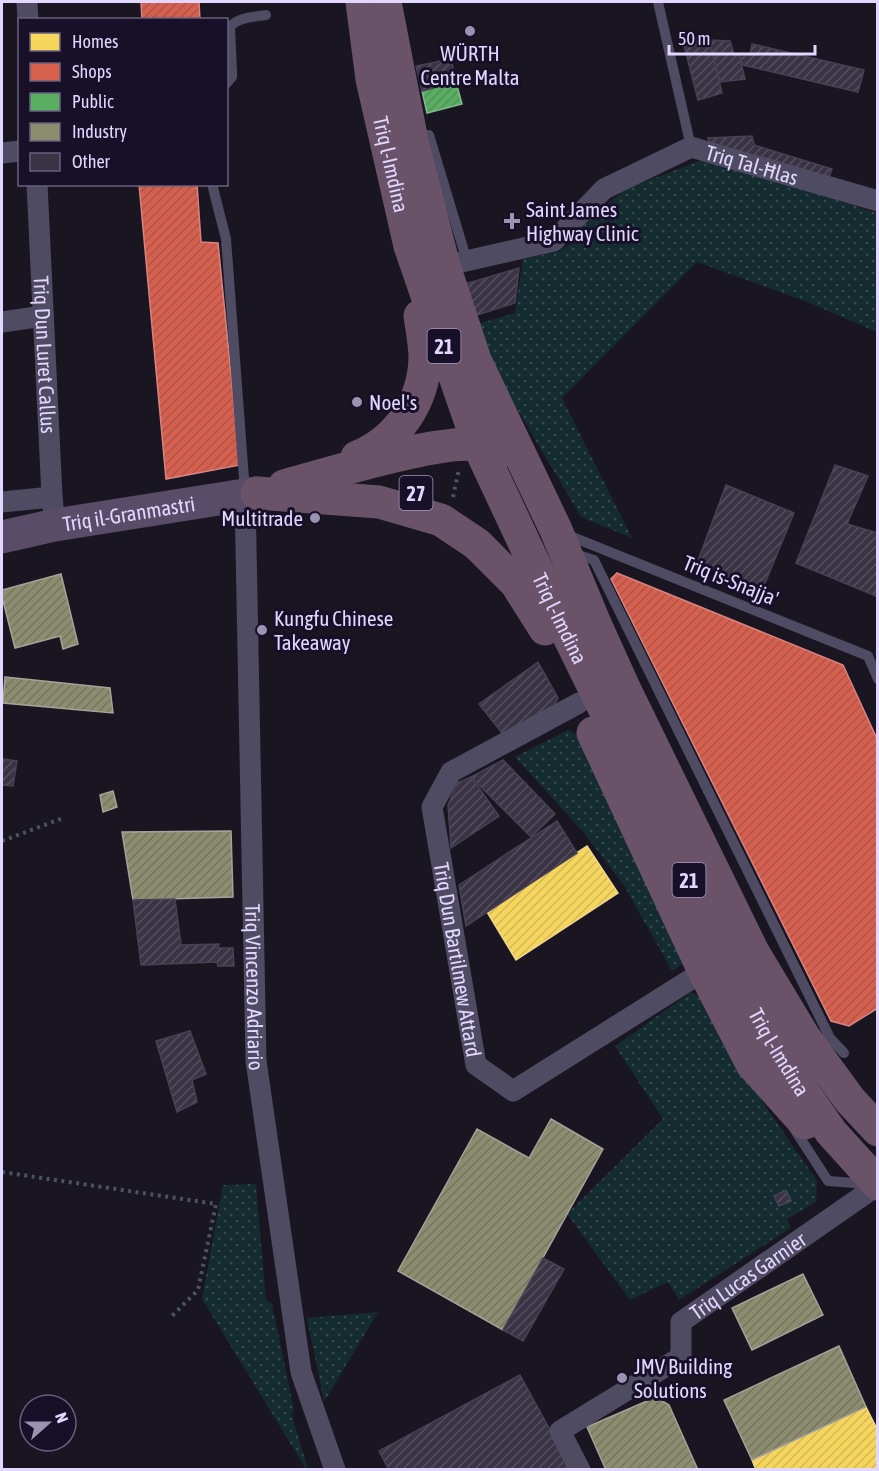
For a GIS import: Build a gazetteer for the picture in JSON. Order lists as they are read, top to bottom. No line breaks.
{"streets":{"highway":["Triq l-Imdina","21","27"],"main road":["Triq il-Granmastri"],"street":["Triq Tal-Ħlas","Triq Dun Luret Callus","Triq Dun Bartilmew Attard","Triq Vincenzo Adriario","Triq Lucas Garnier"],"lane":["Triq is-Snajja'"]},"crossings":[["Triq l-Imdina","Triq Tal-Ħlas"],["Triq l-Imdina","27"],["Triq l-Imdina","Triq is-Snajja'"],["Triq l-Imdina","Triq Lucas Garnier"],["Triq Dun Luret Callus","Triq il-Granmastri"],["27","Triq il-Granmastri"],["27","Triq Vincenzo Adriario"],["Triq il-Granmastri","Triq Vincenzo Adriario"]],"places":{"other":["WÜRTH Centre Malta","Noel's","Multitrade","Kungfu Chinese Takeaway","JMV Building Solutions"],"health":["Saint James Highway Clinic"]},"legend":["Homes","Shops","Public","Industry","Other"],"scale_bar":"50 m","north":"right"}
